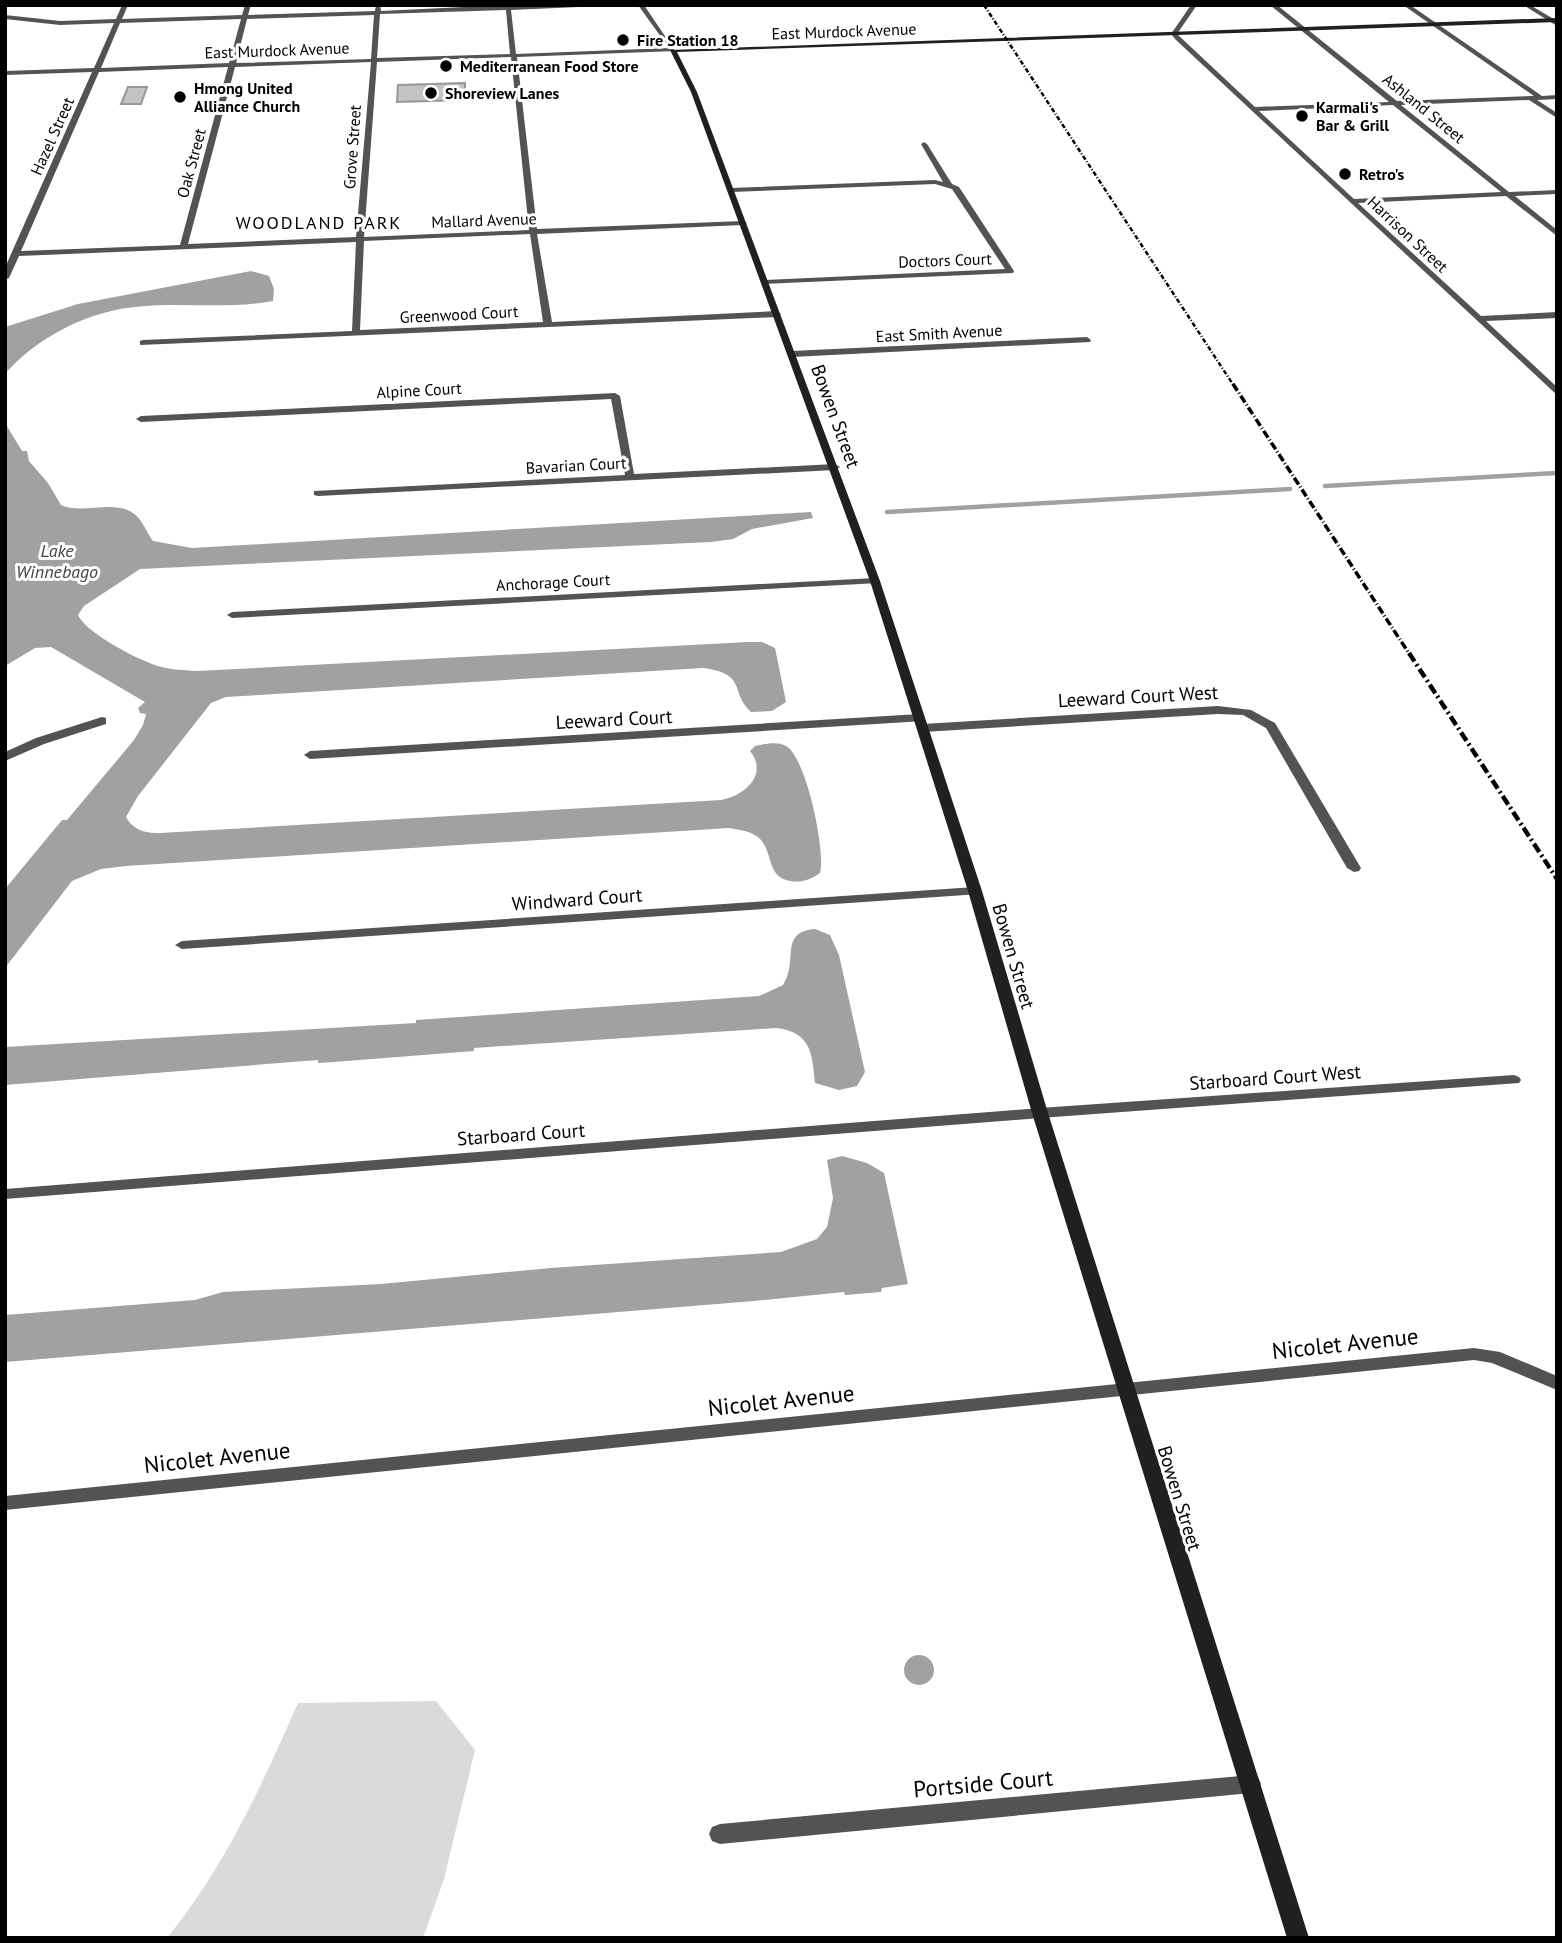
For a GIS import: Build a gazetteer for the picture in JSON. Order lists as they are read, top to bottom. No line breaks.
{"streets":{"main road":["East Murdock Avenue","Bowen Street"],"street":["Ashland Street","Hazel Street","Grove Street","Oak Street","Mallard Avenue","Harrison Street","Doctors Court","Greenwood Court","East Smith Avenue","Alpine Court","Bavarian Court","Anchorage Court","Leeward Court West","Leeward Court","Windward Court","Starboard Court West","Starboard Court","Nicolet Avenue","Portside Court"]},"crossings":[["East Murdock Avenue","Ashland Street"],["East Murdock Avenue","Hazel Street"],["East Murdock Avenue","Grove Street"],["East Murdock Avenue","Oak Street"],["East Murdock Avenue","Harrison Street"],["East Murdock Avenue","Bowen Street"],["Hazel Street","Mallard Avenue"],["Grove Street","Mallard Avenue"],["Grove Street","Greenwood Court"],["Oak Street","Mallard Avenue"],["Mallard Avenue","Bowen Street"],["Doctors Court","Bowen Street"],["Greenwood Court","Bowen Street"],["East Smith Avenue","Bowen Street"],["Alpine Court","Bavarian Court"],["Bowen Street","Bavarian Court"],["Bowen Street","Anchorage Court"],["Bowen Street","Leeward Court West"],["Bowen Street","Leeward Court"],["Bowen Street","Windward Court"],["Bowen Street","Starboard Court West"],["Bowen Street","Starboard Court"],["Bowen Street","Nicolet Avenue"],["Bowen Street","Portside Court"],["Leeward Court West","Leeward Court"],["Starboard Court West","Starboard Court"]],"districts":["WOODLAND PARK"],"water":["Lake Winnebago"],"places":["Fire Station 18","Mediterranean Food Store","Shoreview Lanes","Hmong United Alliance Church","Karmali's Bar & Grill","Retro's"]}
